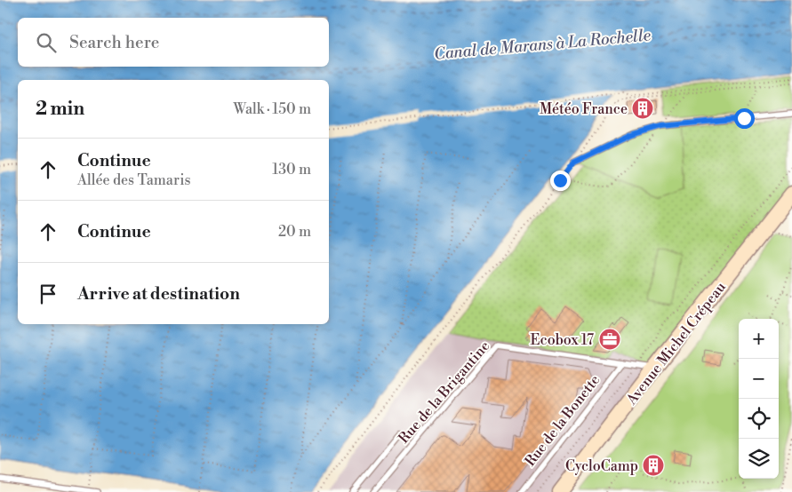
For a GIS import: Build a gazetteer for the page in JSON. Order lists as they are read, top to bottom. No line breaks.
{"streets":{"street":["Avenue Michel Crépeau"],"lane":["Rue de la Brigantine","Rue de la Bonette"]},"crossings":[["Avenue Michel Crépeau","Rue de la Brigantine"],["Rue de la Brigantine","Rue de la Bonette"]],"water":["Canal de Marans à La Rochelle"],"places":{"building":["Météo France","CycloCamp"],"office":["Ecobox 17"]},"page":{"search":"Search here","heading":["2 min","Walk · 150 m"],"list":[["Continue","Allée des Tamaris","130 m"],["Continue","20 m"],"Arrive at destination"],"map_buttons":["+","−"]}}
